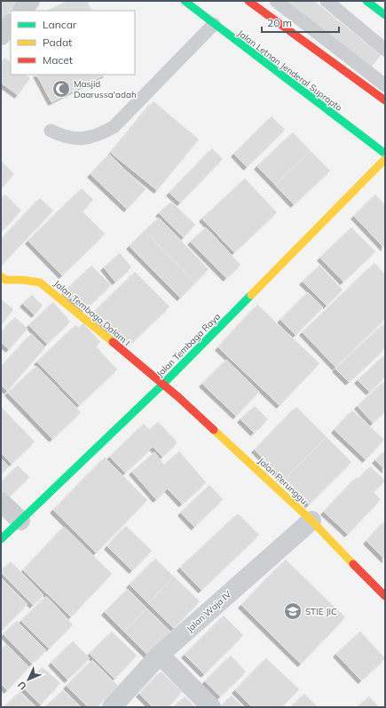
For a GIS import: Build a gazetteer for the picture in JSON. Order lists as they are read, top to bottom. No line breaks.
{"streets":{"street":["Jalan Letnan Jenderal Suprapto","Jalan Tembaga Dalam I","Jalan Tembaga Raya","Jalan Perunggu","Jalan Waja IV"]},"crossings":[["Jalan Tembaga Dalam I","Jalan Tembaga Raya"],["Jalan Tembaga Dalam I","Jalan Perunggu"],["Jalan Tembaga Raya","Jalan Perunggu"],["Jalan Perunggu","Jalan Waja IV"]],"places":{"mosque":["Masjid Daarussa'adah"],"school or university":["STIE JIC"]},"legend":["Lancar","Padat","Macet"],"scale_bar":"20 m","north":"bottom left"}
